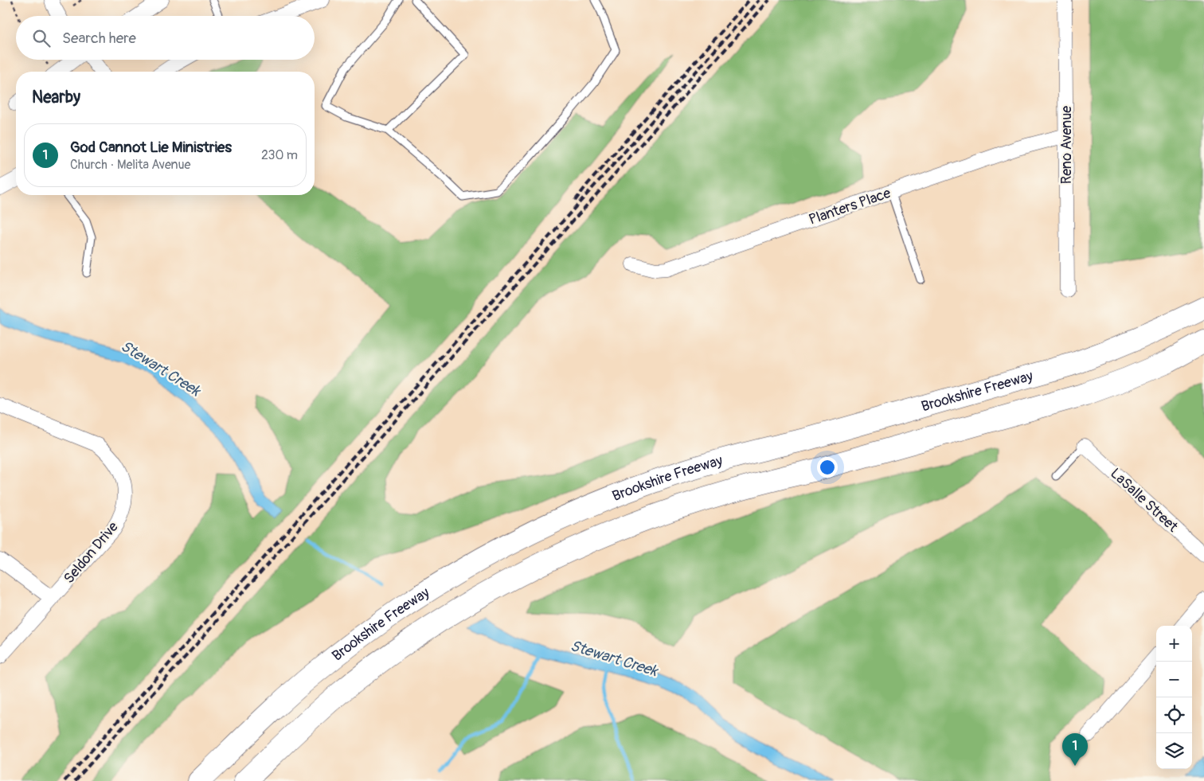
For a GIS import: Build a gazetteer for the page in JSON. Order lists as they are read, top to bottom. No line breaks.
{"streets":{"highway":["Brookshire Freeway"],"street":["Reno Avenue","Planters Place","LaSalle Street","Seldon Drive"]},"crossings":[["Reno Avenue","Planters Place"]],"water":["Stewart Creek"],"page":{"search":"Search here","heading":"Nearby","list":[{"mark":"1","name":"God Cannot Lie Ministries","note":"Church · Melita Avenue","value":"230 m"}],"map_buttons":["+","−"],"pins":"1"}}
